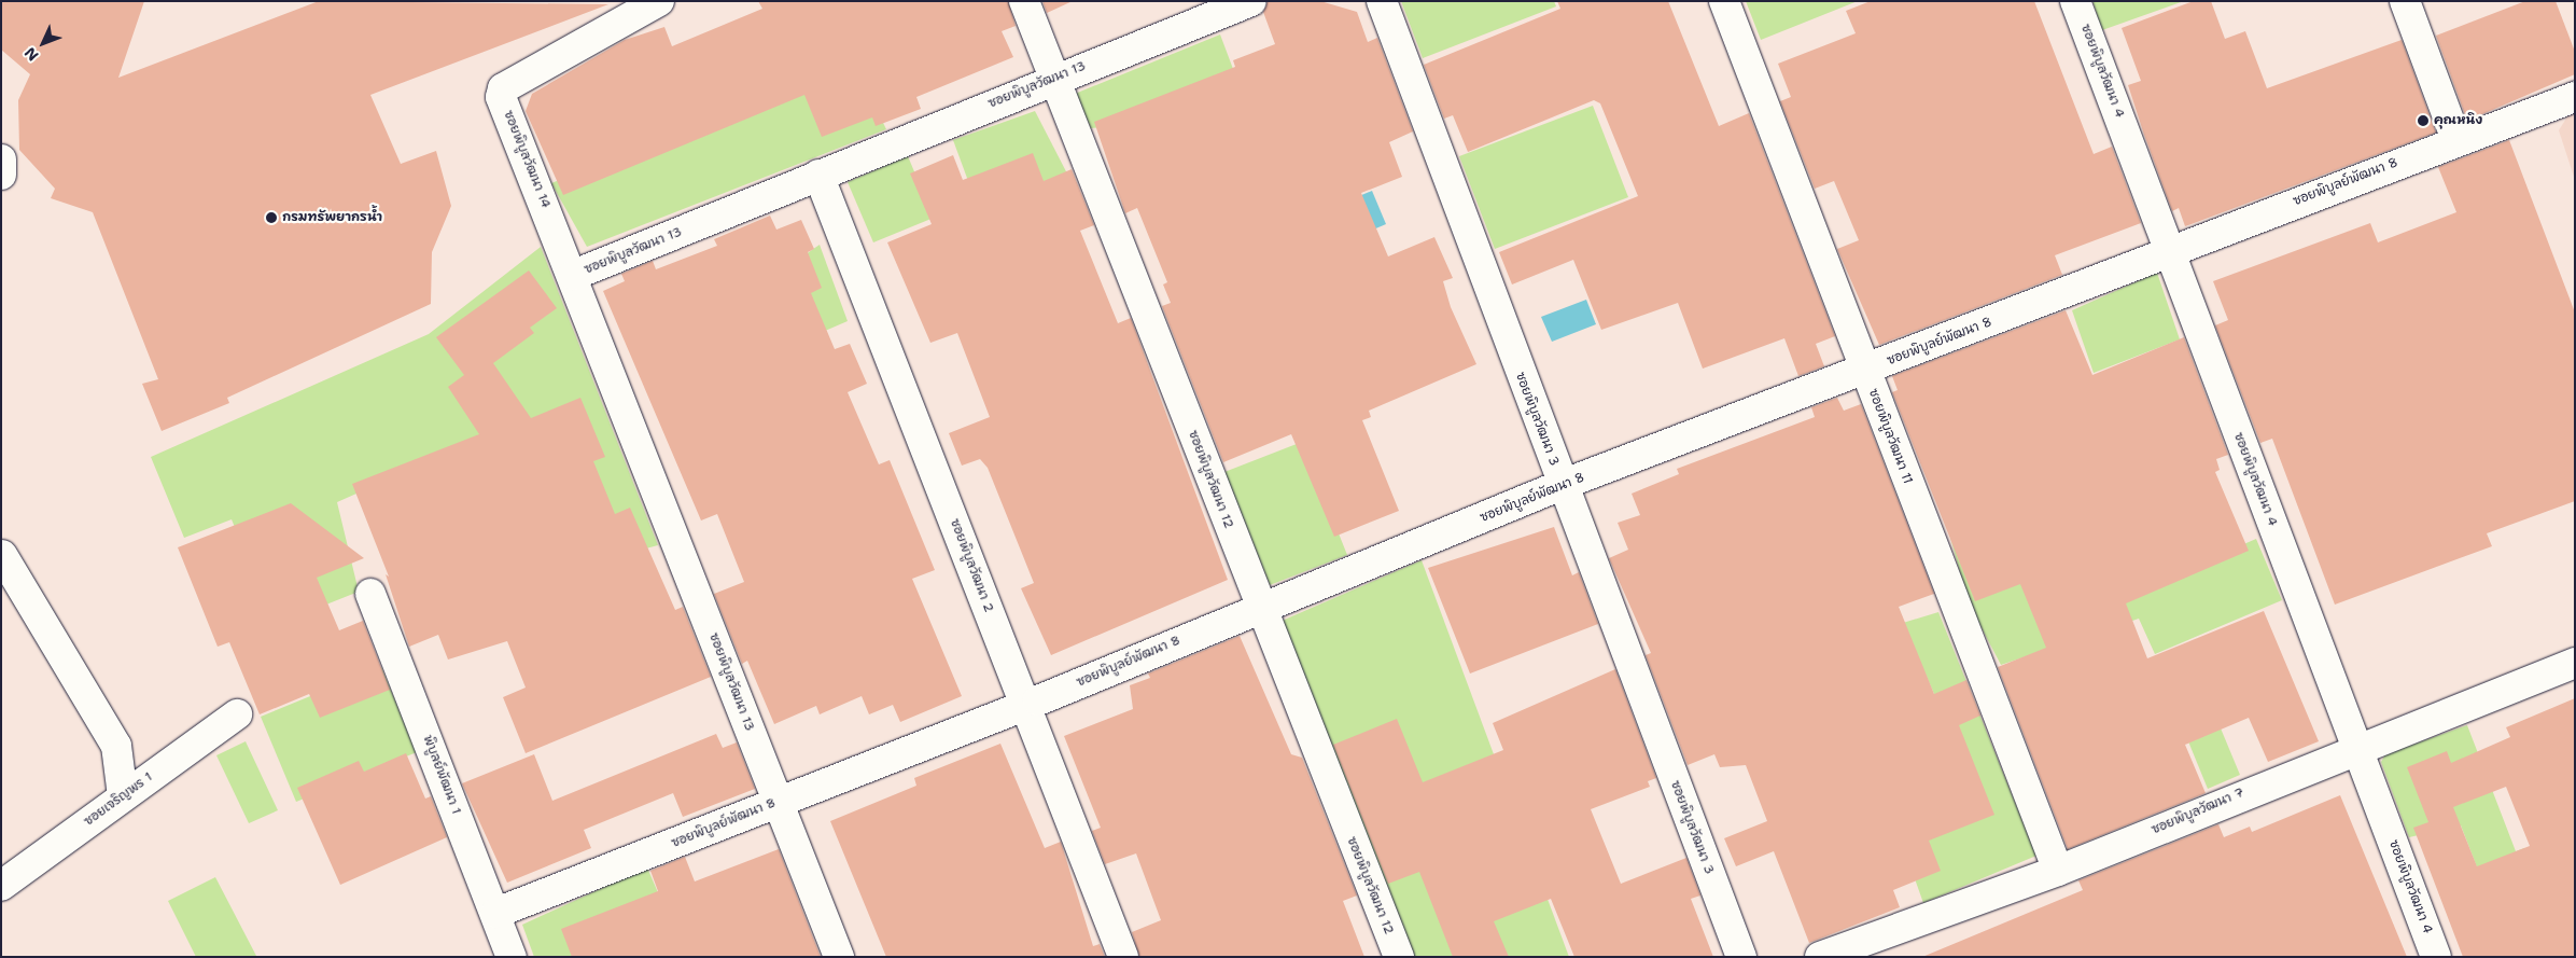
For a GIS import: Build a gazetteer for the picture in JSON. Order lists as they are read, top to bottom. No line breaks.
{"streets":{"street":["ซอยพิบูลวัฒนา 4","ซอยพิบูลวัฒนา 13","ซอยพิบูลวัฒนา 14","ซอยพิบูลย์พัฒนา 8","ซอยพิบูลวัฒนา 3","ซอยพิบูลวัฒนา 11","ซอยพิบูลวัฒนา 12","ซอยพิบูลวัฒนา 2","พิบูลย์พัฒนา 1","ซอยเจริญพร 1","ซอยพิบูลวัฒนา 7"]},"crossings":[["ซอยพิบูลวัฒนา 4","ซอยพิบูลย์พัฒนา 8"],["ซอยพิบูลวัฒนา 4","ซอยพิบูลวัฒนา 7"],["ซอยพิบูลวัฒนา 13","ซอยพิบูลวัฒนา 14"],["ซอยพิบูลวัฒนา 13","ซอยพิบูลย์พัฒนา 8"],["ซอยพิบูลวัฒนา 13","ซอยพิบูลวัฒนา 12"],["ซอยพิบูลวัฒนา 13","ซอยพิบูลวัฒนา 2"],["ซอยพิบูลย์พัฒนา 8","ซอยพิบูลวัฒนา 3"],["ซอยพิบูลย์พัฒนา 8","ซอยพิบูลวัฒนา 11"],["ซอยพิบูลย์พัฒนา 8","ซอยพิบูลวัฒนา 12"],["ซอยพิบูลย์พัฒนา 8","ซอยพิบูลวัฒนา 2"],["ซอยพิบูลย์พัฒนา 8","พิบูลย์พัฒนา 1"],["ซอยพิบูลวัฒนา 11","ซอยพิบูลวัฒนา 7"]],"places":["คุณหนิง","กรมทรัพยากรน้ำ"],"north":"bottom left"}
